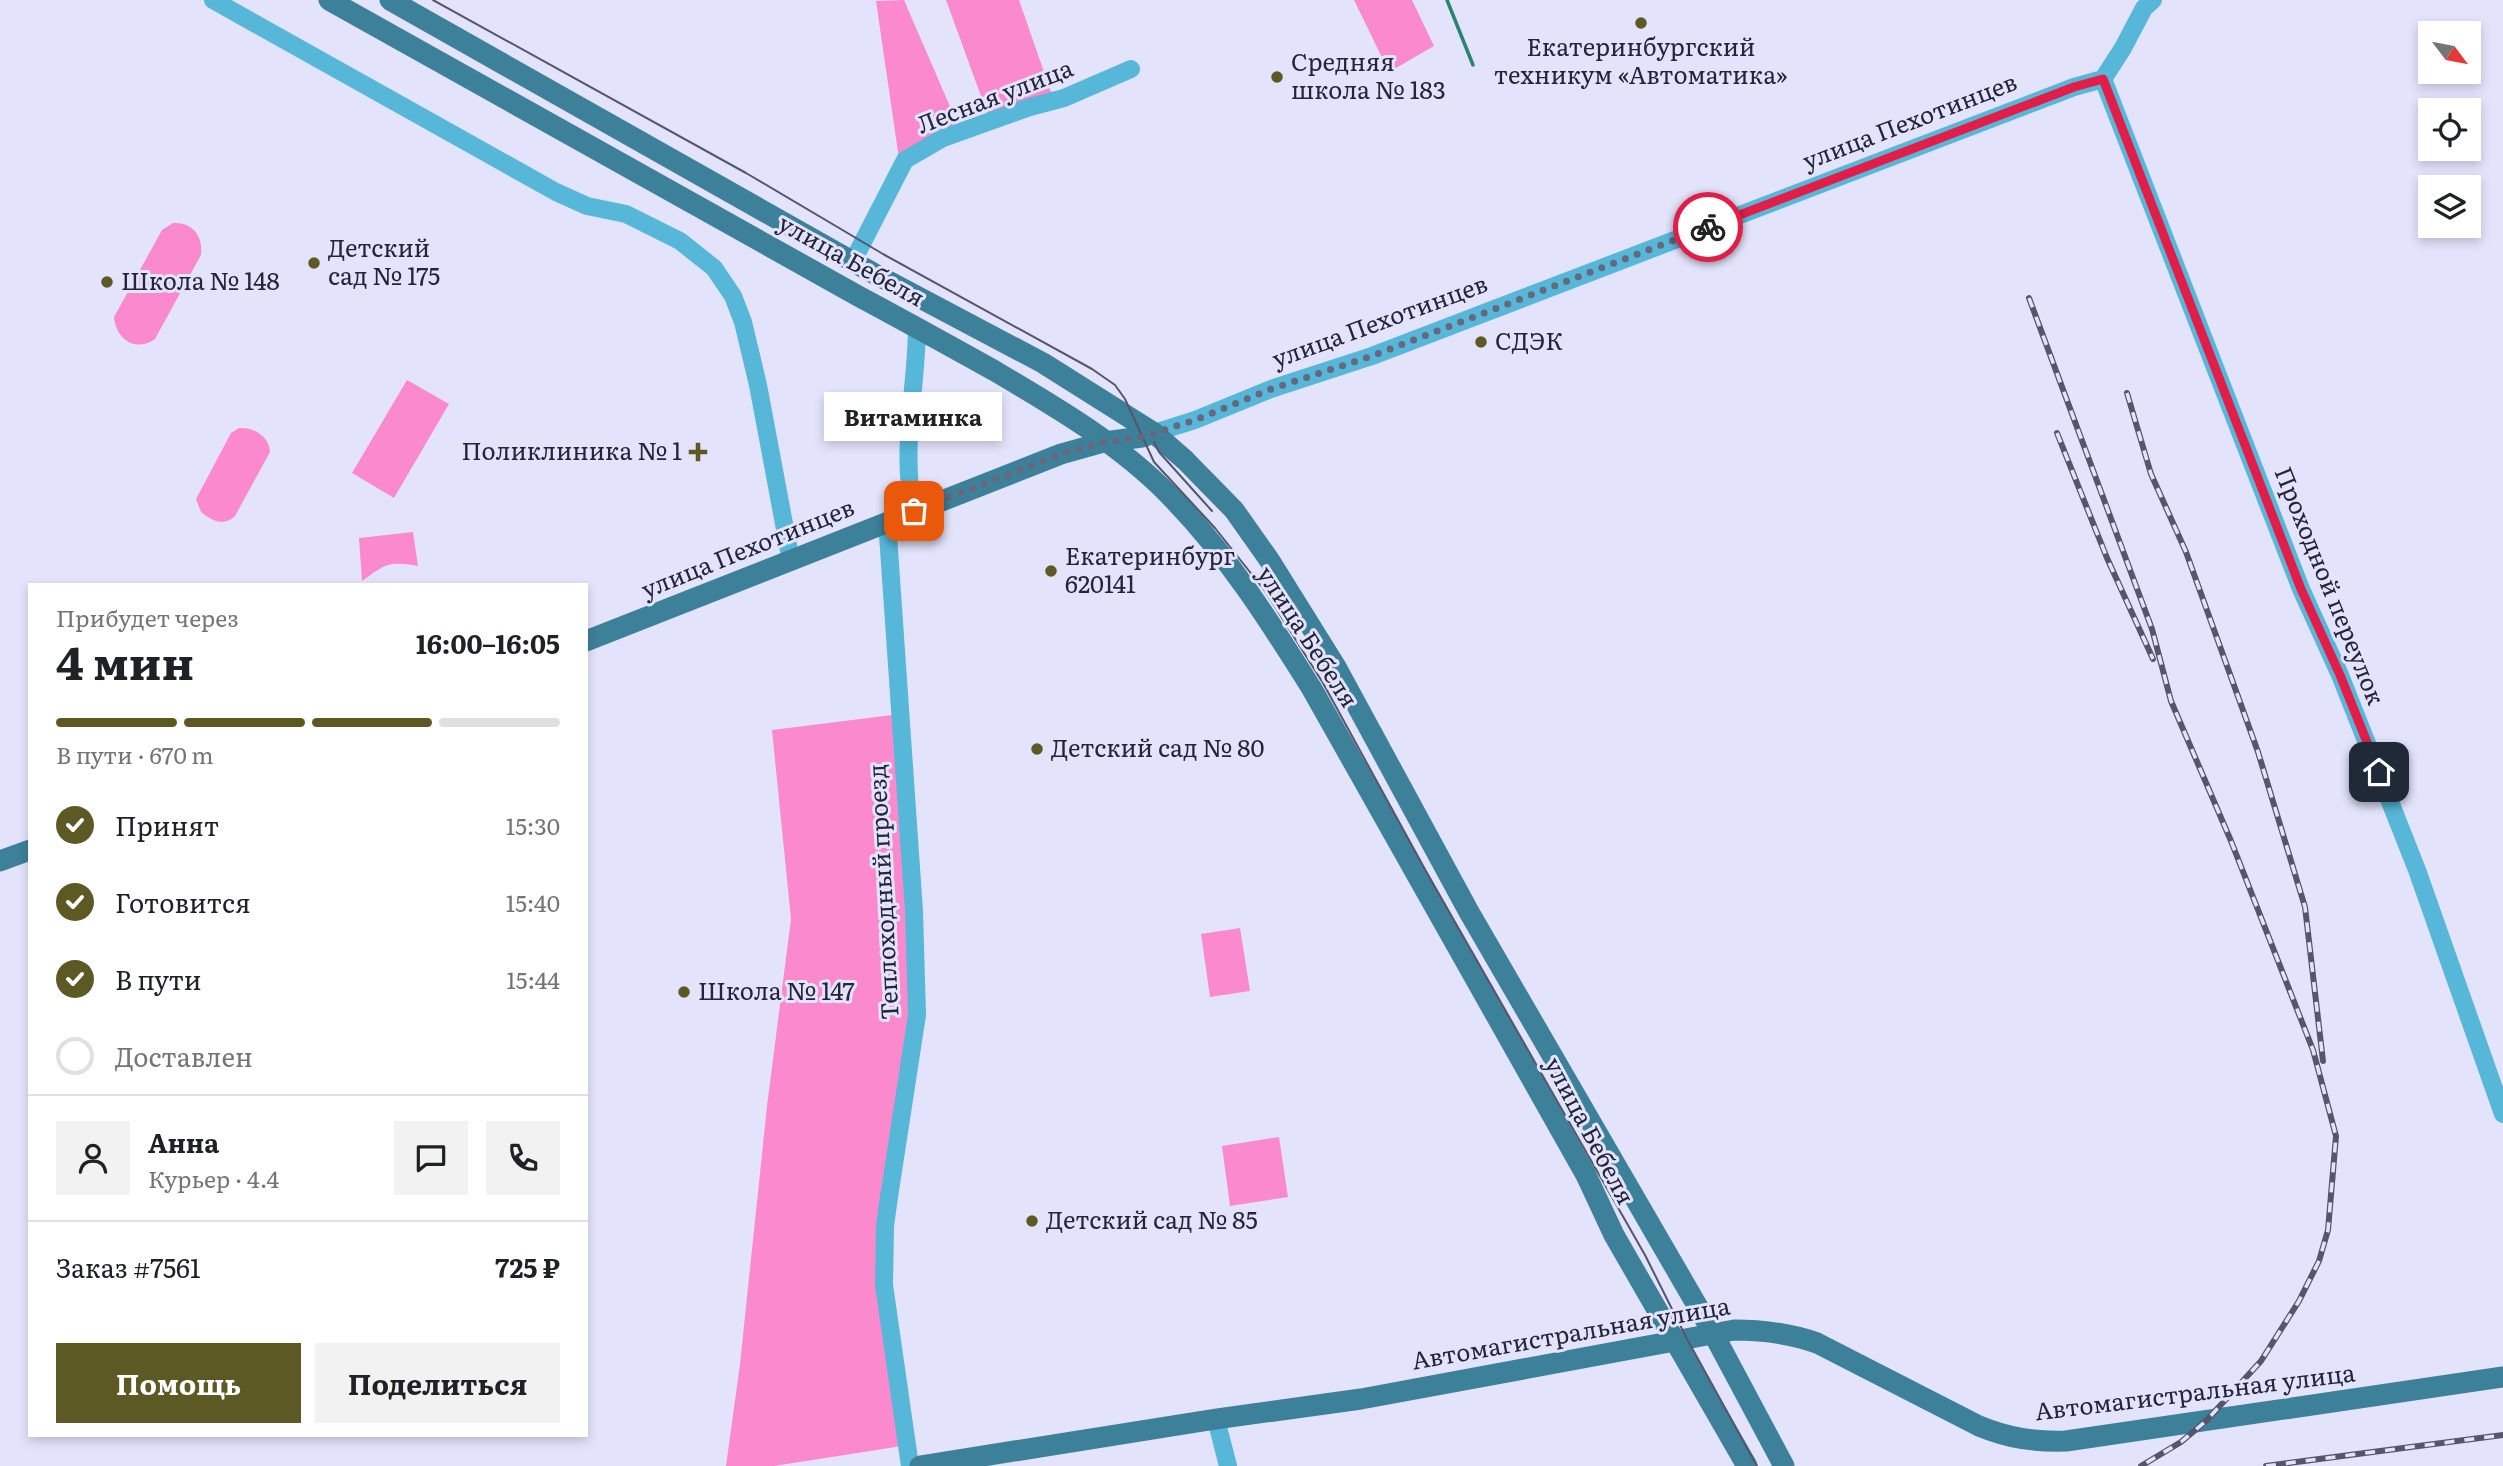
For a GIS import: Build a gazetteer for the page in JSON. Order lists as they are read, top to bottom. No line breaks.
{"streets":{"main road":["улица Пехотинцев","улица Бебеля","Автомагистральная улица"],"street":["Лесная улица","Проходной переулок","Теплоходный проезд"]},"crossings":[["Лесная улица","улица Бебеля"],["улица Пехотинцев","улица Бебеля"],["улица Пехотинцев","Проходной переулок"],["улица Пехотинцев","Теплоходный проезд"],["улица Бебеля","Автомагистральная улица"]],"places":{"other":["Екатеринбургский техникум «Автоматика»","Средняя школа № 183","Детский сад № 175","Школа № 148","СДЭК","Витаминка","Екатеринбург 620141","Детский сад № 80","Школа № 147","Детский сад № 85"],"health":["Поликлиника № 1"]},"north":"bottom right","page":{"bubble":"Витаминка","heading":["4 мин","Прибудет через","16:00–16:05"],"panel":["Анна","Курьер · 4.4","Заказ #7561","725 ₽"],"bar":"В пути · 670 m","list":[["Принят","15:30"],["Готовится","15:40"],["В пути","15:44"],"Доставлен"],"buttons":["Помощь","Поделиться"]}}
